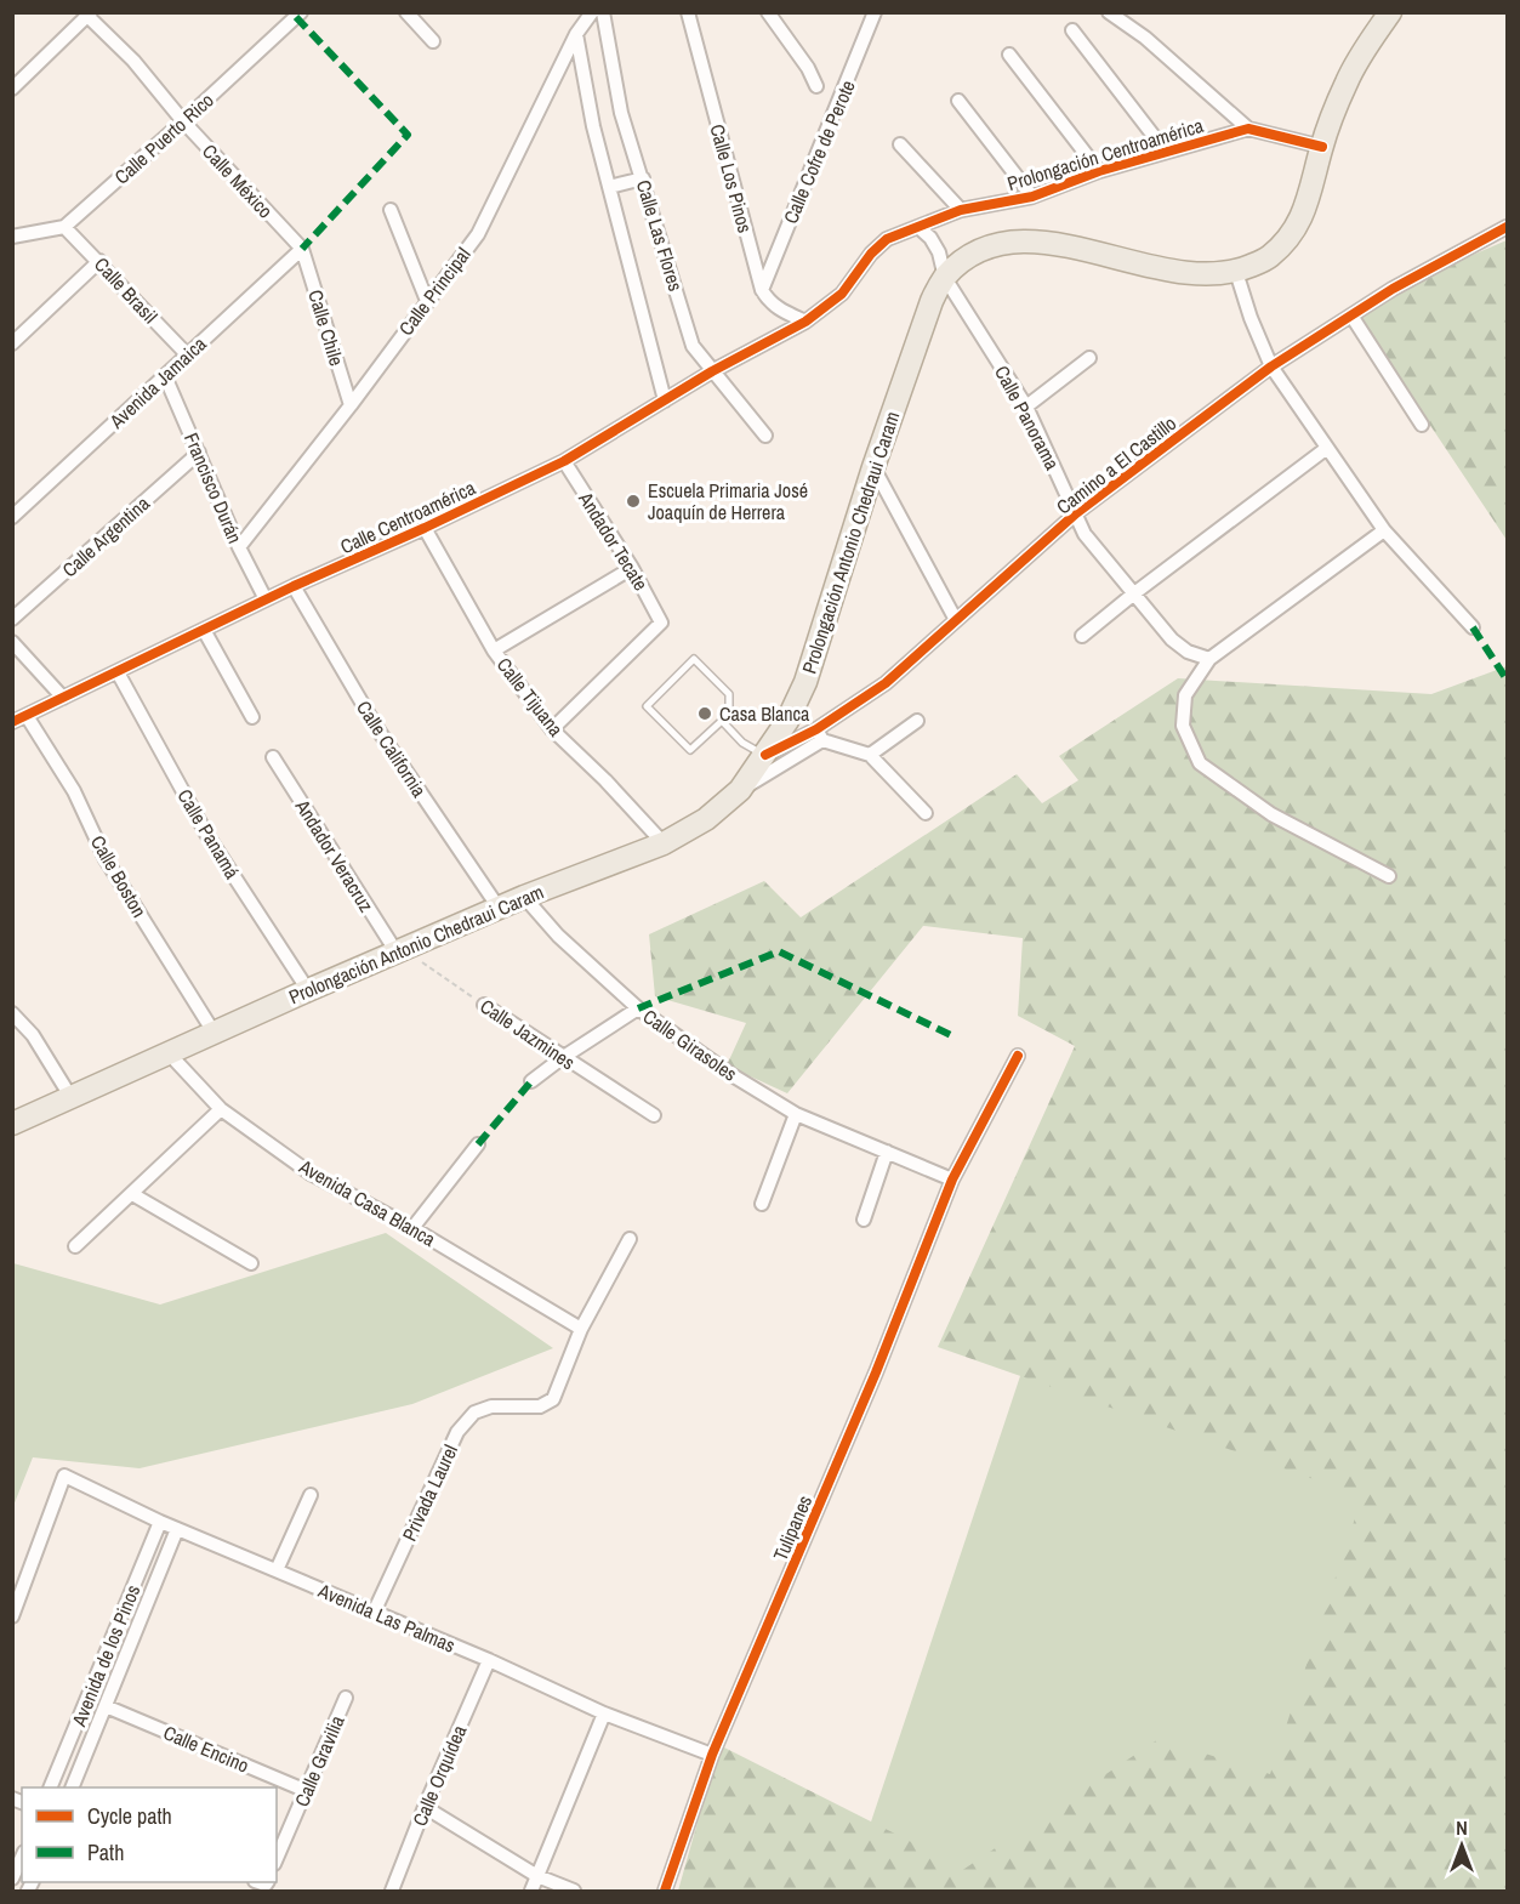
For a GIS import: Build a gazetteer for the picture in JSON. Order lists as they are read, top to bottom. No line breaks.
{"streets":{"main road":["Prolongación Antonio Chedraui Caram"],"street":["Calle Puerto Rico","Calle Cofre de Perote","Prolongación Centroamérica","Calle Los Pinos","Calle México","Calle Las Flores","Calle Brasil","Calle Principal","Calle Chile","Avenida Jamaica","Calle Panorama","Camino a El Castillo","Francisco Durán","Calle Centroamérica","Calle Argentina","Andador Tecate","Calle Tijuana","Calle California","Calle Panamá","Andador Veracruz","Calle Boston","Calle Jazmines","Calle Girasoles","Avenida Casa Blanca","Privada Laurel","Tulipanes","Avenida Las Palmas","Avenida de los Pinos","Calle Encino","Calle Gravilia","Calle Orquídea"]},"crossings":[["Calle Puerto Rico","Calle México"],["Calle Puerto Rico","Calle Brasil"],["Calle Cofre de Perote","Calle Los Pinos"],["Prolongación Centroamérica","Calle Panorama"],["Prolongación Centroamérica","Calle Centroamérica"],["Prolongación Centroamérica","Prolongación Antonio Chedraui Caram"],["Calle México","Calle Chile"],["Calle México","Avenida Jamaica"],["Calle Las Flores","Calle Principal"],["Calle Las Flores","Calle Centroamérica"],["Calle Brasil","Avenida Jamaica"],["Calle Principal","Calle Chile"],["Calle Principal","Francisco Durán"],["Calle Chile","Avenida Jamaica"],["Avenida Jamaica","Francisco Durán"],["Calle Panorama","Camino a El Castillo"],["Calle Panorama","Prolongación Antonio Chedraui Caram"],["Camino a El Castillo","Prolongación Antonio Chedraui Caram"],["Francisco Durán","Calle Centroamérica"],["Francisco Durán","Calle Argentina"],["Calle Centroamérica","Andador Tecate"],["Calle Centroamérica","Calle Tijuana"],["Calle Centroamérica","Calle California"],["Calle Centroamérica","Calle Panamá"],["Calle Centroamérica","Calle Boston"],["Andador Tecate","Calle Tijuana"],["Prolongación Antonio Chedraui Caram","Calle Tijuana"],["Prolongación Antonio Chedraui Caram","Calle California"],["Prolongación Antonio Chedraui Caram","Calle Panamá"],["Prolongación Antonio Chedraui Caram","Andador Veracruz"],["Prolongación Antonio Chedraui Caram","Calle Boston"],["Prolongación Antonio Chedraui Caram","Calle Jazmines"],["Prolongación Antonio Chedraui Caram","Calle Girasoles"],["Prolongación Antonio Chedraui Caram","Avenida Casa Blanca"],["Andador Veracruz","Calle Jazmines"],["Calle Girasoles","Tulipanes"],["Avenida Casa Blanca","Privada Laurel"],["Privada Laurel","Avenida Las Palmas"],["Tulipanes","Avenida Las Palmas"],["Avenida Las Palmas","Avenida de los Pinos"],["Avenida Las Palmas","Calle Orquídea"],["Avenida de los Pinos","Calle Encino"],["Calle Encino","Calle Gravilia"]],"places":["Escuela Primaria José Joaquín de Herrera","Casa Blanca"],"legend":["Cycle path","Path"],"north":"top"}
